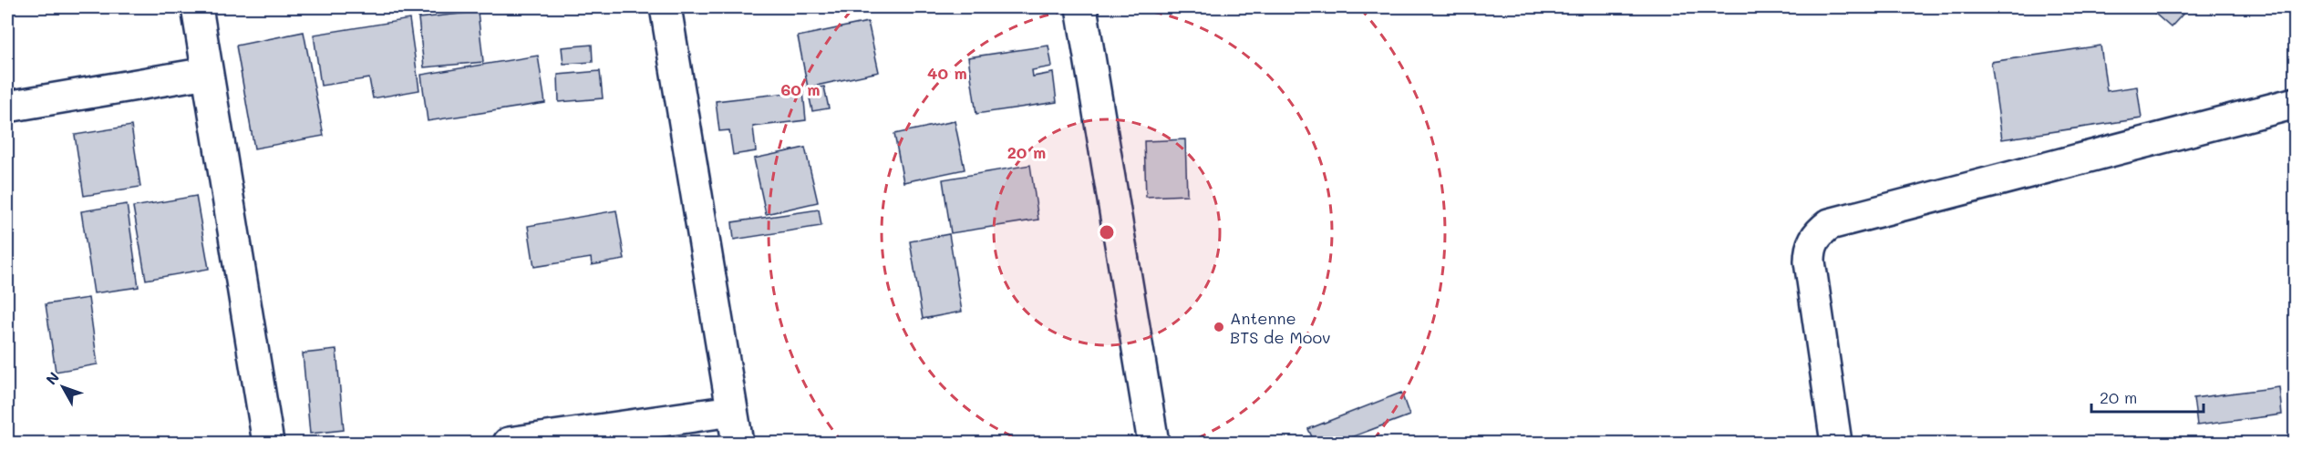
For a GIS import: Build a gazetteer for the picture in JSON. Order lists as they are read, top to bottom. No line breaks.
{"places":["Antenne BTS de Moov"],"scale_bar":"20 m","north":"top left","rings":["40 m","60 m","20 m"]}
